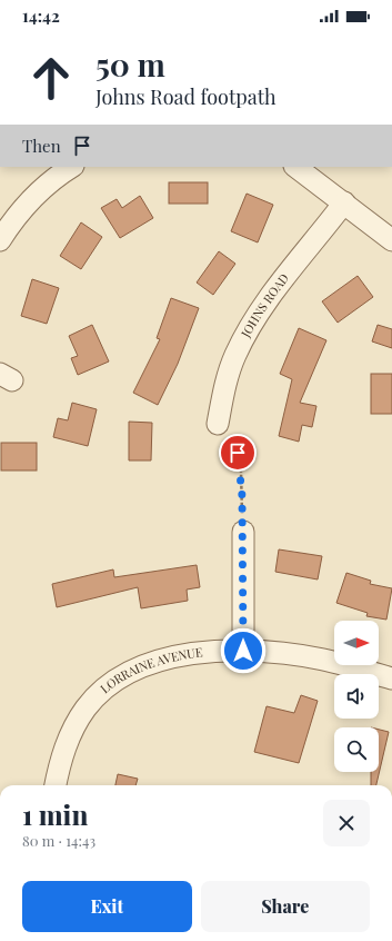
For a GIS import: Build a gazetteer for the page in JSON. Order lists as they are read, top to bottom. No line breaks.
{"streets":{"street":["JOHNS ROAD","LORRAINE AVENUE"]},"north":"right","page":{"status":"14:42","turn":["50 m","Johns Road footpath"],"then":"Then","heading":["1 min","80 m · 14:43"],"buttons":["Exit","Share"]}}
